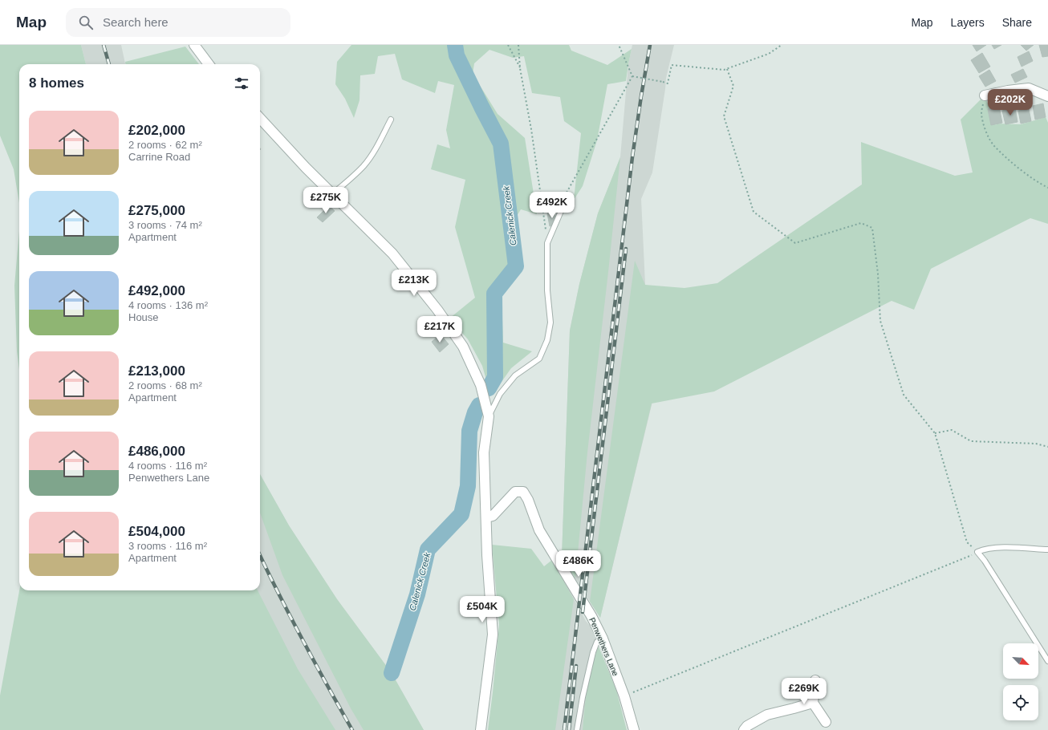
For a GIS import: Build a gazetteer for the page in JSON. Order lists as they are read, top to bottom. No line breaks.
{"streets":{"street":["Penwethers Lane"]},"water":["Calenick Creek"],"north":"bottom right","page":{"header":"Map","search":"Search here","nav":["Map","Layers","Share"],"heading":"8 homes","price":["£202K","£275K","£492K","£213K","£217K","£486K","£504K","£269K"],"list":[{"name":"£202,000","note":"2 rooms · 62 m² · Carrine Road"},{"name":"£275,000","note":"3 rooms · 74 m² · Apartment"},{"name":"£492,000","note":"4 rooms · 136 m² · House"},{"name":"£213,000","note":"2 rooms · 68 m² · Apartment"},{"name":"£486,000","note":"4 rooms · 116 m² · Penwethers Lane"},{"name":"£504,000","note":"3 rooms · 116 m² · Apartment"}]}}
